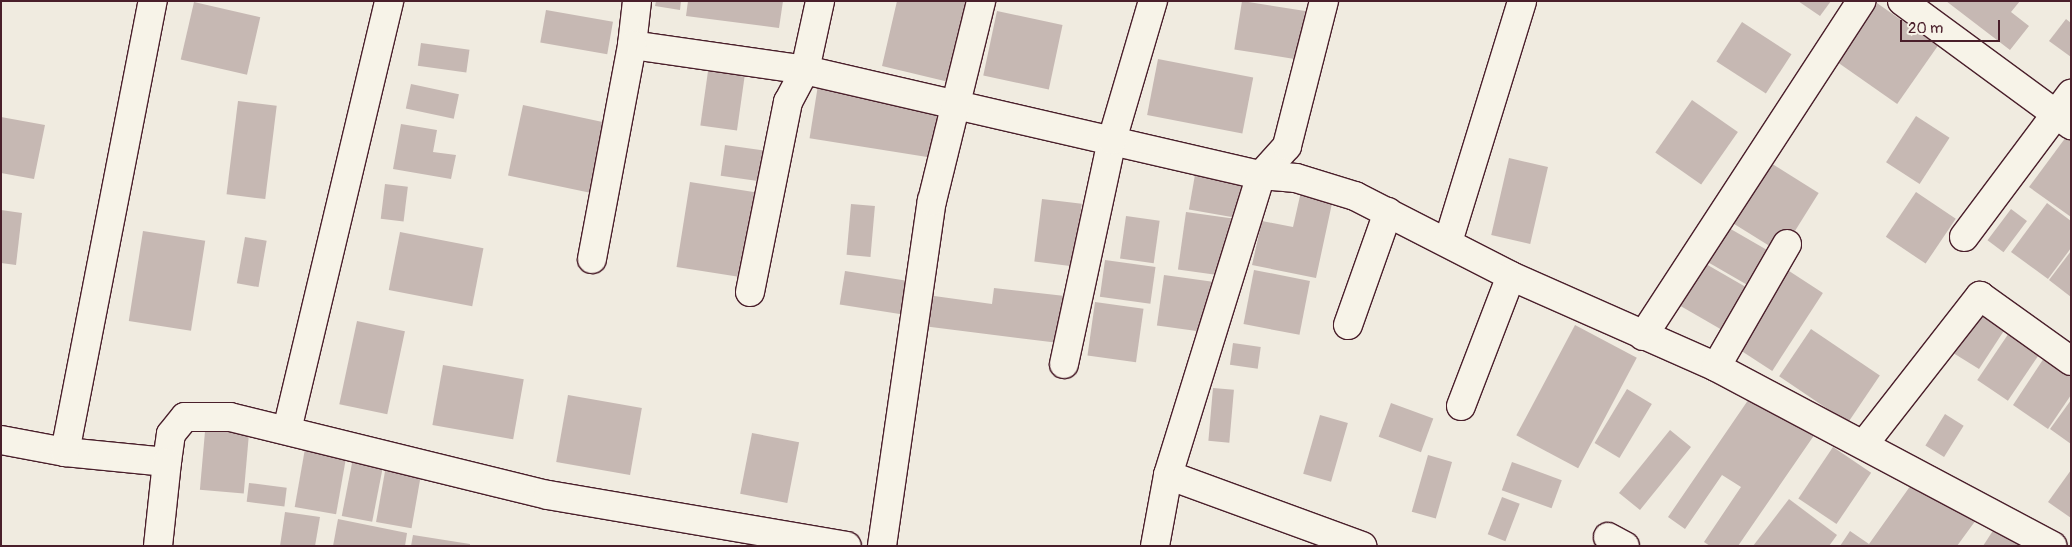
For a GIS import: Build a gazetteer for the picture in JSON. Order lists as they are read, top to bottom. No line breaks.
{"scale_bar":"20 m"}
